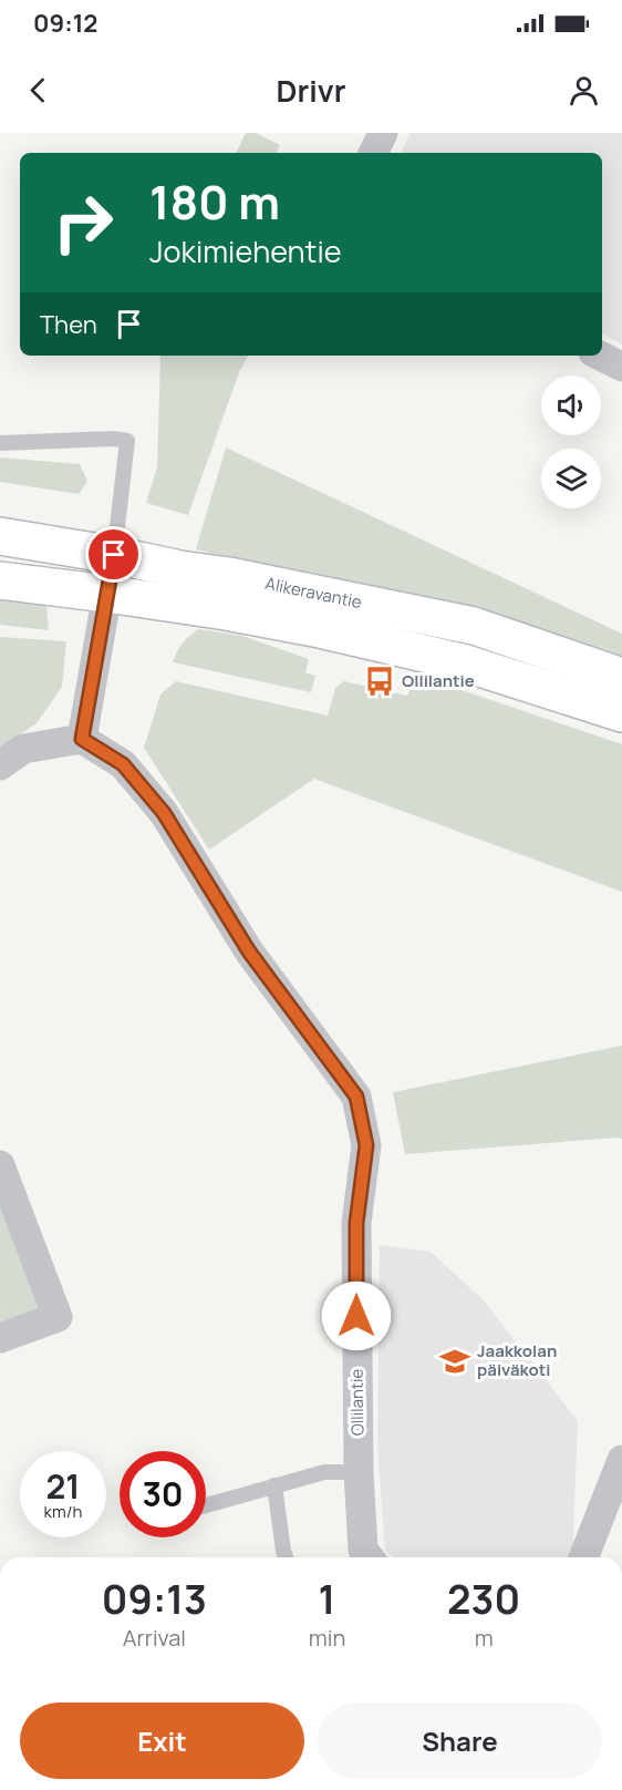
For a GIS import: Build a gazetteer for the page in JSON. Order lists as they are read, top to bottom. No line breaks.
{"streets":{"main road":["Alikeravantie"],"street":["Ollilantie"]},"places":{"bus stop":["Ollilantie"],"school or university":["Jaakkolan päiväkoti"]},"page":{"status":"09:12","header":"Drivr","turn":["180 m","Jokimiehentie"],"then":"Then","speed":"21 km/h","limit":"30","eta":["09:13","Arrival","1","min","230","m"],"buttons":["Exit","Share"]}}
